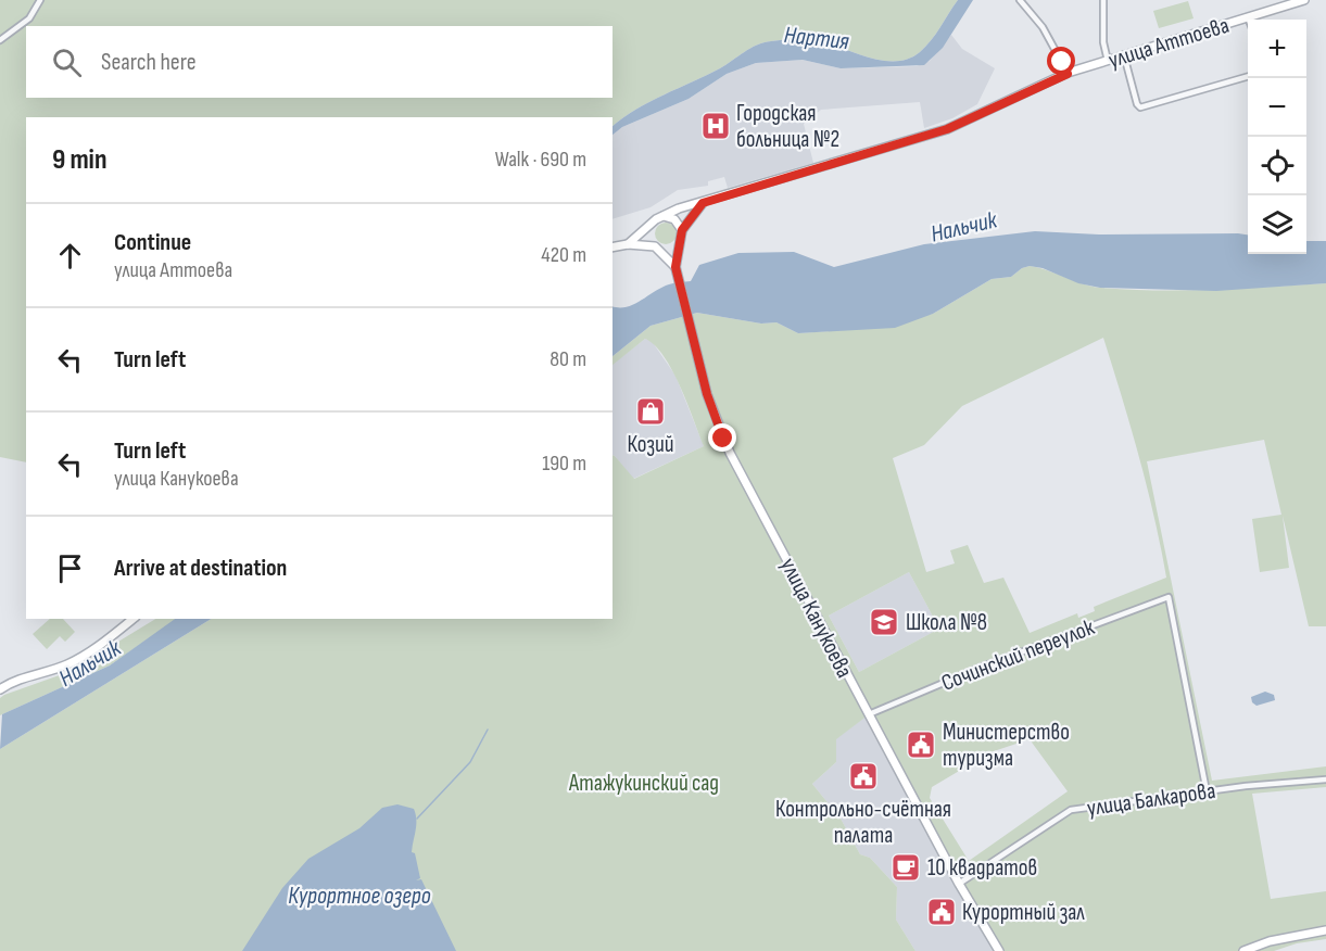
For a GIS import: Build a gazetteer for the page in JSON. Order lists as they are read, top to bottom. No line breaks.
{"streets":{"street":["улица Аттоева","улица Канукоева","Сочинский переулок","улица Балкарова"]},"crossings":[["улица Канукоева","Сочинский переулок"],["улица Канукоева","улица Балкарова"],["Сочинский переулок","улица Балкарова"]],"water":["Нартия","Нальчик","Курортное озеро"],"parks":["Атажукинский сад"],"places":{"hospital":["Городская больница №2"],"shop":["Козий"],"school or university":["Школа №8"],"public building":["Министерство туризма","Контрольно-счётная палата","Курортный зал"],"cafe":["10 квадратов"]},"page":{"map_buttons":["+","−"],"search":"Search here","heading":["9 min","Walk · 690 m"],"list":[["Continue","улица Аттоева","420 m"],["Turn left","80 m"],["Turn left","улица Канукоева","190 m"],"Arrive at destination"]}}
